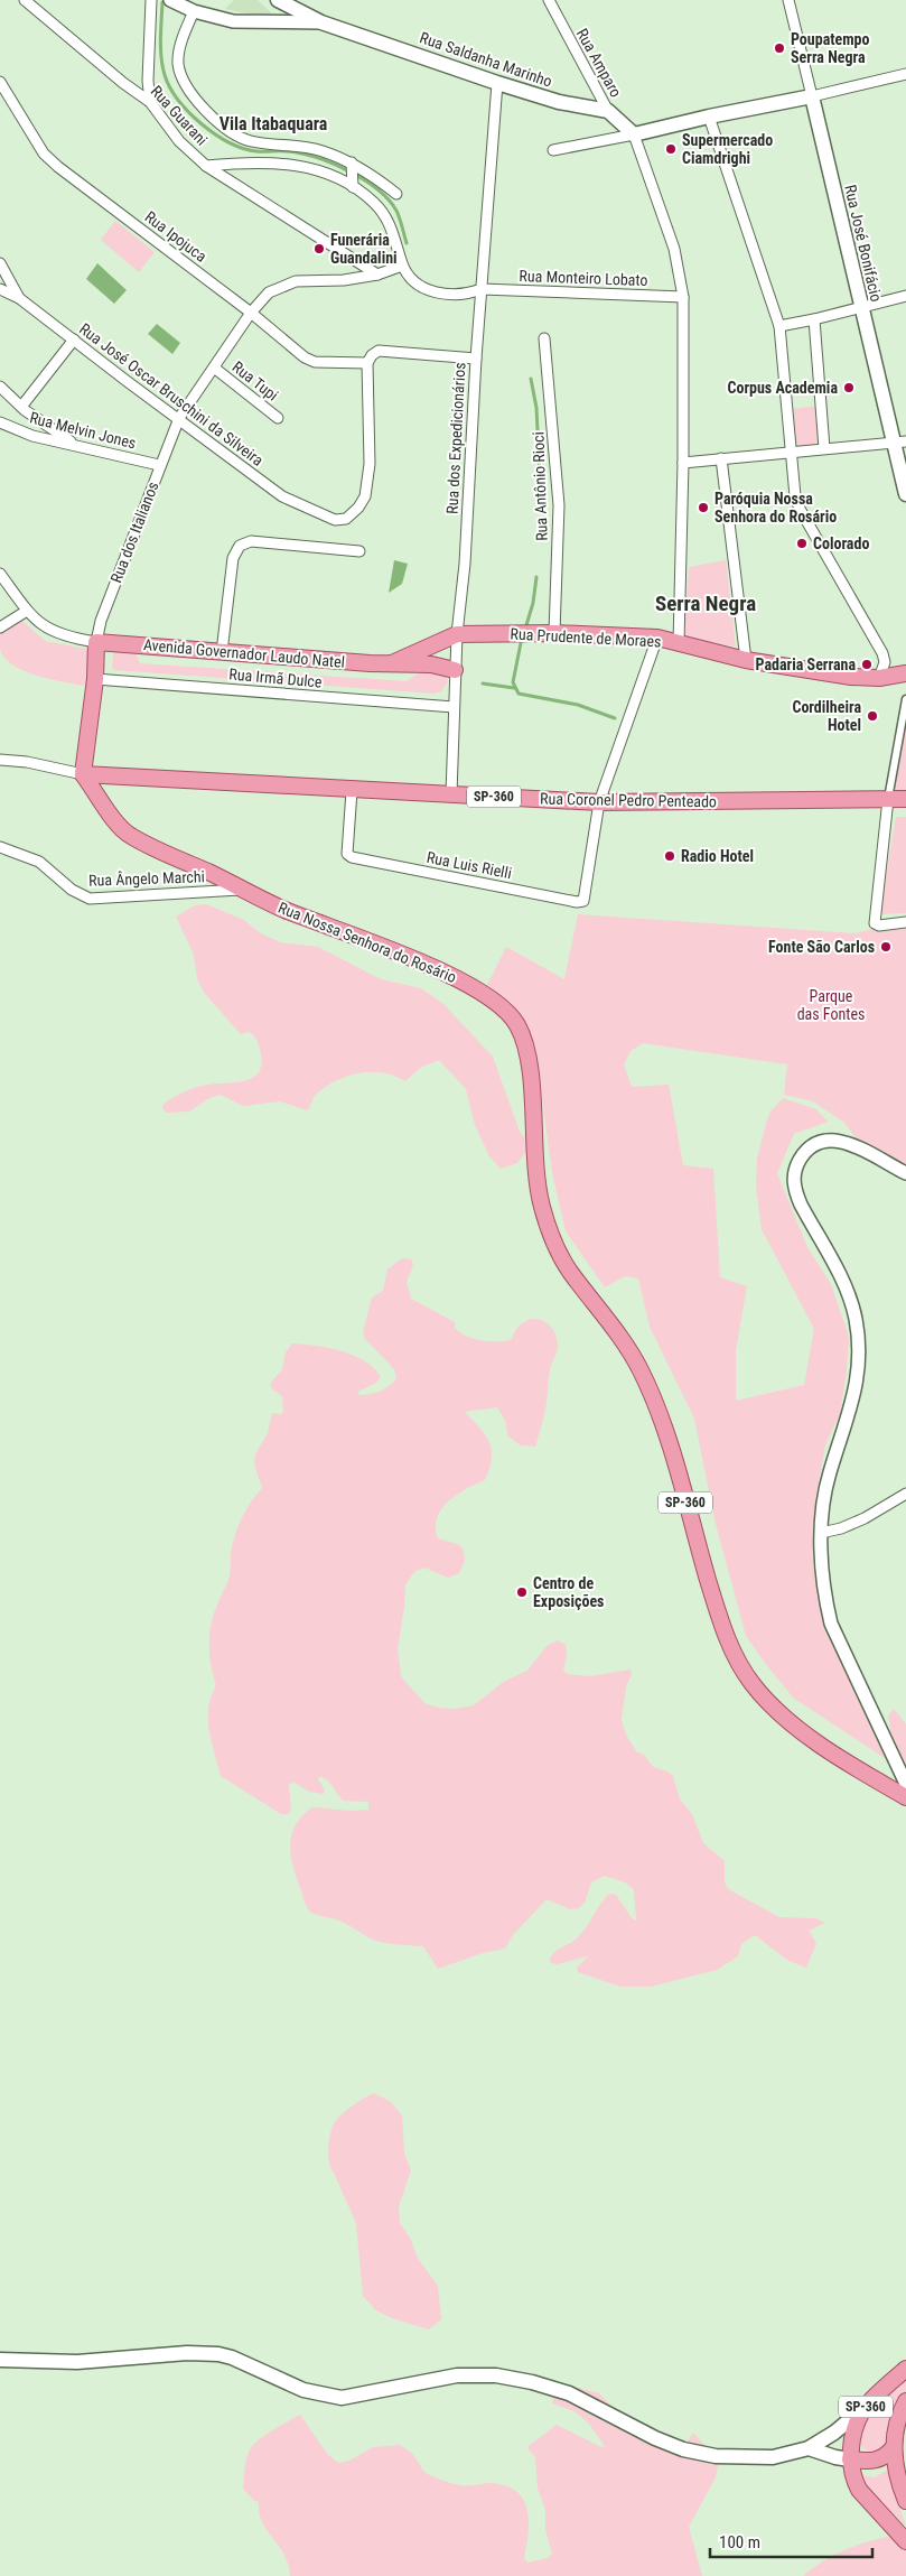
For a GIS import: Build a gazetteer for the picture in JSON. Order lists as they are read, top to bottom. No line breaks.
{"streets":{"main road":["Rua Saldanha Marinho","Rua José Bonifácio","Rua dos Italianos","Rua Prudente de Moraes","Avenida Governador Laudo Natel","SP-360","Rua Coronel Pedro Penteado","Rua Nossa Senhora do Rosário"],"street":["Rua Amparo","Rua Guarani","Rua Ipojuca","Rua Monteiro Lobato","Rua Tupi","Rua José Oscar Bruschini da Silveira","Rua Melvin Jones","Rua dos Expedicionários","Rua Antônio Rioci","Rua Irmã Dulce","Rua Luis Rielli","Rua Ângelo Marchi"]},"crossings":[["Rua Saldanha Marinho","Rua Amparo"],["Rua Saldanha Marinho","Rua dos Expedicionários"],["Rua Guarani","Rua dos Italianos"],["Rua Ipojuca","Rua José Oscar Bruschini da Silveira"],["Rua Ipojuca","Rua dos Italianos"],["Rua Monteiro Lobato","Rua dos Expedicionários"],["Rua Monteiro Lobato","Rua dos Italianos"],["Rua Tupi","Rua dos Italianos"],["Rua José Oscar Bruschini da Silveira","Rua dos Italianos"],["Rua Melvin Jones","Rua dos Italianos"],["Rua dos Expedicionários","Rua Prudente de Moraes"],["Rua dos Expedicionários","Avenida Governador Laudo Natel"],["Rua dos Expedicionários","Rua Irmã Dulce"],["Rua dos Expedicionários","Rua Coronel Pedro Penteado"],["Rua Antônio Rioci","Rua Prudente de Moraes"],["Rua dos Italianos","Avenida Governador Laudo Natel"],["Rua dos Italianos","Rua Irmã Dulce"],["Rua dos Italianos","Rua Coronel Pedro Penteado"],["Rua dos Italianos","Rua Nossa Senhora do Rosário"],["Rua Prudente de Moraes","Avenida Governador Laudo Natel"],["Rua Coronel Pedro Penteado","Rua Luis Rielli"],["Rua Coronel Pedro Penteado","Rua Nossa Senhora do Rosário"],["Rua Ângelo Marchi","Rua Nossa Senhora do Rosário"]],"districts":["Vila Itabaquara","Serra Negra"],"parks":["Parque das Fontes"],"places":["Poupatempo Serra Negra","Supermercado Ciamdrighi","Funerária Guandalini","Corpus Academia","Paróquia Nossa Senhora do Rosário","Colorado","Padaria Serrana","Cordilheira Hotel","Radio Hotel","Fonte São Carlos","Centro de Exposições"],"scale_bar":"100 m"}
